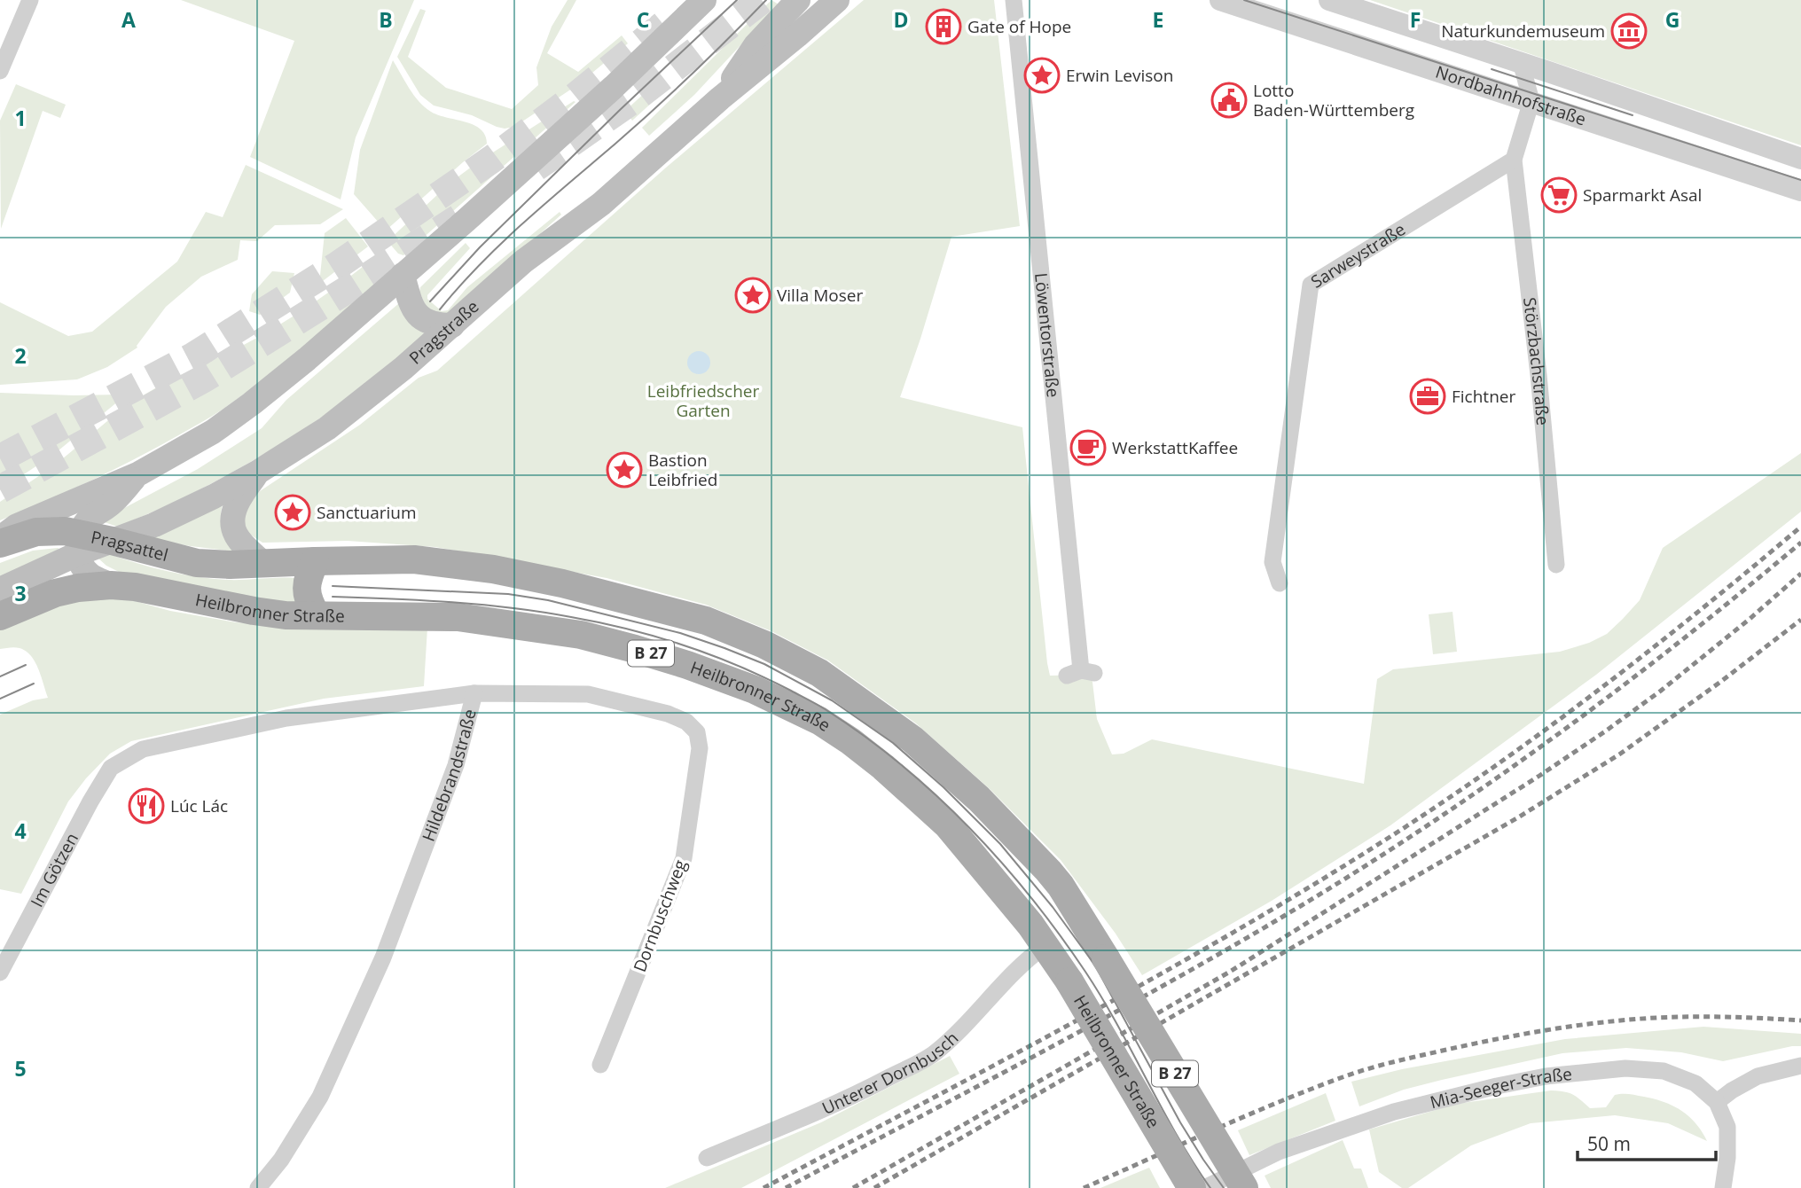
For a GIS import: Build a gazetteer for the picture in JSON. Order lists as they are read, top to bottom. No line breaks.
{"streets":{"main road":["Pragstraße","Pragsattel","Heilbronner Straße","B 27"],"street":["Nordbahnhofstraße","Sarweystraße","Löwentorstraße","Störzbachstraße","Hildebrandstraße","Im Götzen","Dornbuschweg","Unterer Dornbusch","Mia-Seeger-Straße"]},"crossings":[["Sarweystraße","Störzbachstraße"],["Pragstraße","Pragsattel"],["Pragsattel","B 27"],["Heilbronner Straße","Unterer Dornbusch"],["Hildebrandstraße","Im Götzen"],["Hildebrandstraße","Dornbuschweg"]],"parks":["Leibfriedscher Garten"],"places":{"building":["Gate of Hope"],"museum":["Naturkundemuseum"],"place":["Erwin Levison","Villa Moser","Bastion Leibfried","Sanctuarium"],"public building":["Lotto Baden-Württemberg"],"supermarket":["Sparmarkt Asal"],"office":["Fichtner"],"cafe":["WerkstattKaffee"],"restaurant":["Lúc Lác"]},"scale_bar":"50 m","grid":{"columns":["A","B","C","D","E","F","G"],"rows":["1","2","3","4","5"]}}
